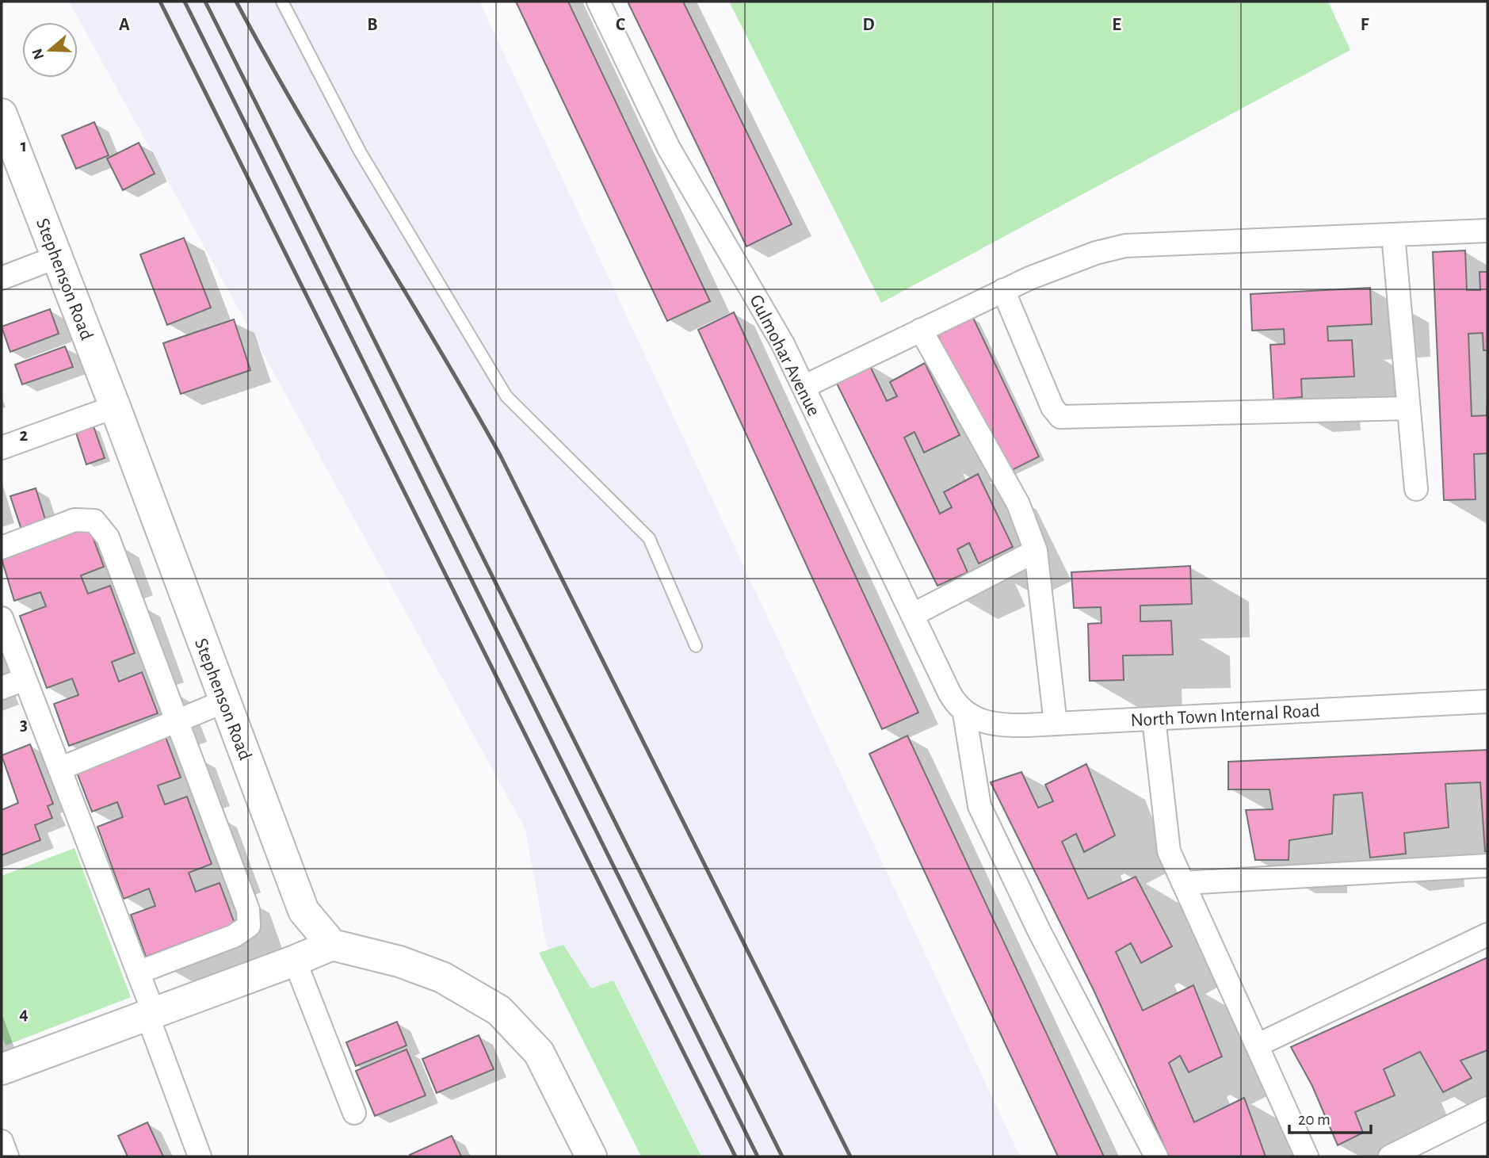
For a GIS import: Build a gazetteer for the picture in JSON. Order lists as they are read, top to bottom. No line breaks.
{"streets":{"main road":["Stephenson Road"],"street":["Gulmohar Avenue","North Town Internal Road"]},"crossings":[["Gulmohar Avenue","North Town Internal Road"]],"scale_bar":"20 m","north":"left","grid":{"columns":["A","B","C","D","E","F"],"rows":["1","2","3","4"]}}
